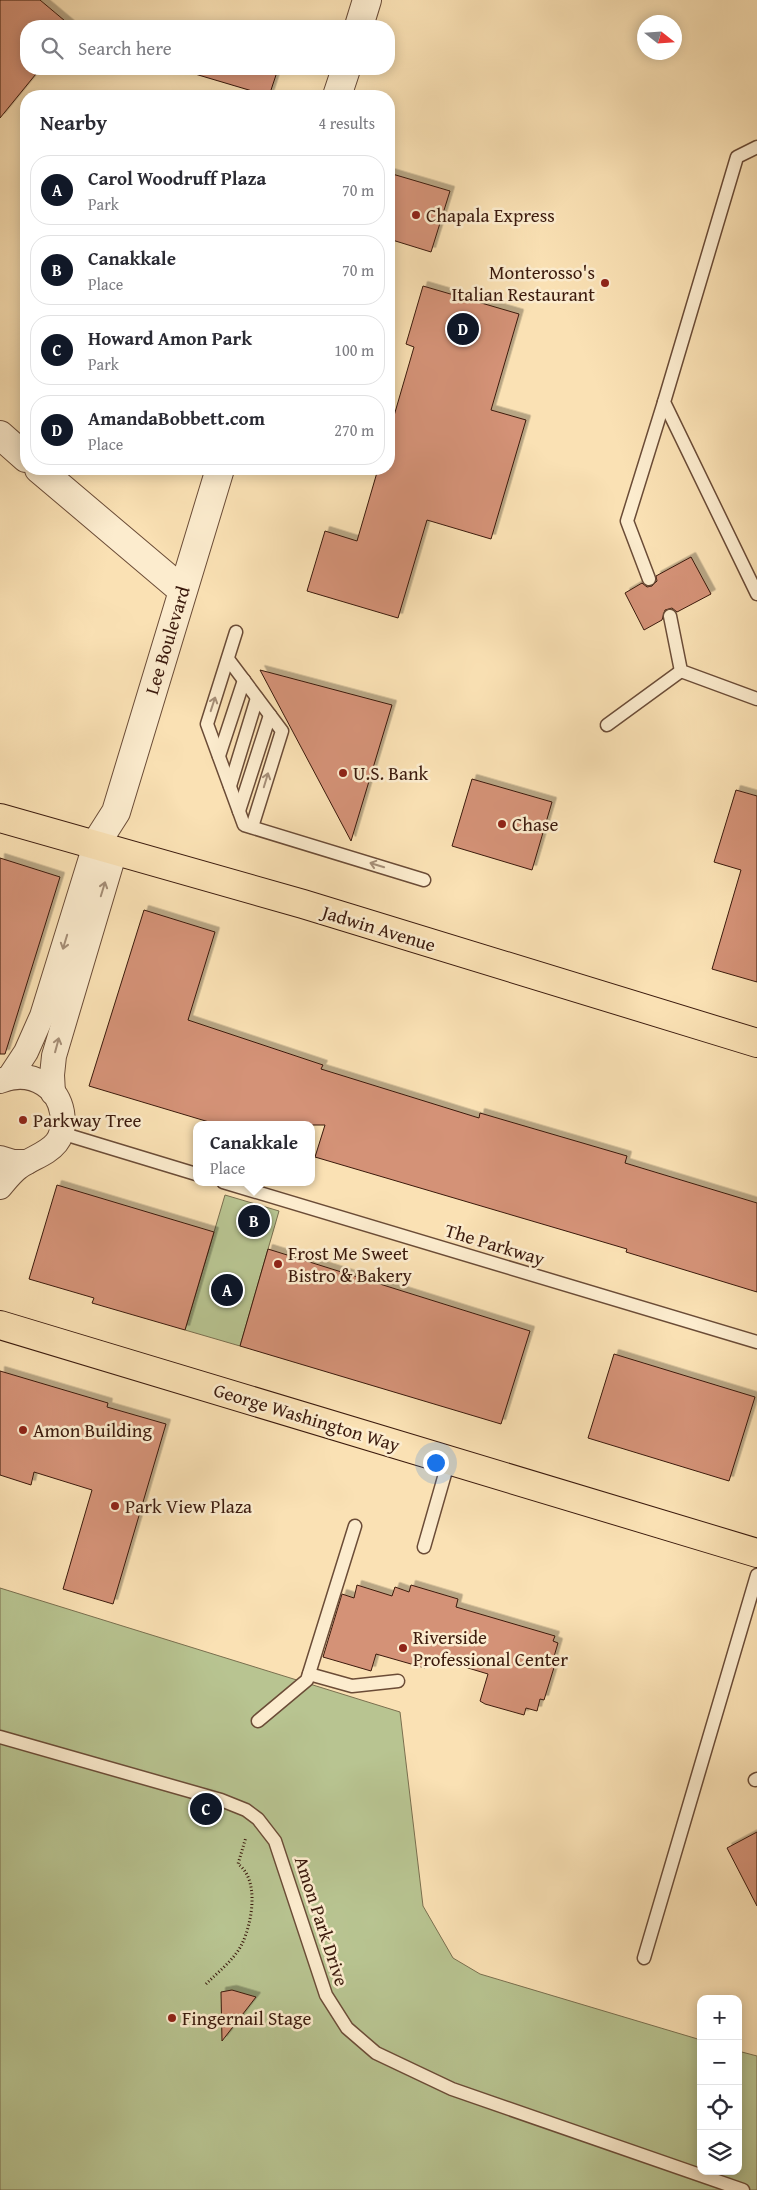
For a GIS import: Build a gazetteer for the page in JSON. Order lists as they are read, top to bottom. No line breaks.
{"streets":{"main road":["Jadwin Avenue","George Washington Way"],"street":["Lee Boulevard"],"lane":["The Parkway","Amon Park Drive"]},"crossings":[["Lee Boulevard","Jadwin Avenue"]],"places":["Chapala Express","Monterosso's Italian Restaurant","U.S. Bank","Chase","Parkway Tree","Frost Me Sweet Bistro & Bakery","Amon Building","Park View Plaza","Riverside Professional Center","Fingernail Stage"],"north":"right","page":{"search":"Search here","heading":["Nearby","4 results"],"list":[{"mark":"A","name":"Carol Woodruff Plaza","note":"Park","value":"70 m"},{"mark":"B","name":"Canakkale","note":"Place","value":"70 m"},{"mark":"C","name":"Howard Amon Park","note":"Park","value":"100 m"},{"mark":"D","name":"AmandaBobbett.com","note":"Place","value":"270 m"}],"pins":["D","B","A","C"],"popup":["Canakkale","Place"],"map_buttons":["+","−"]}}
